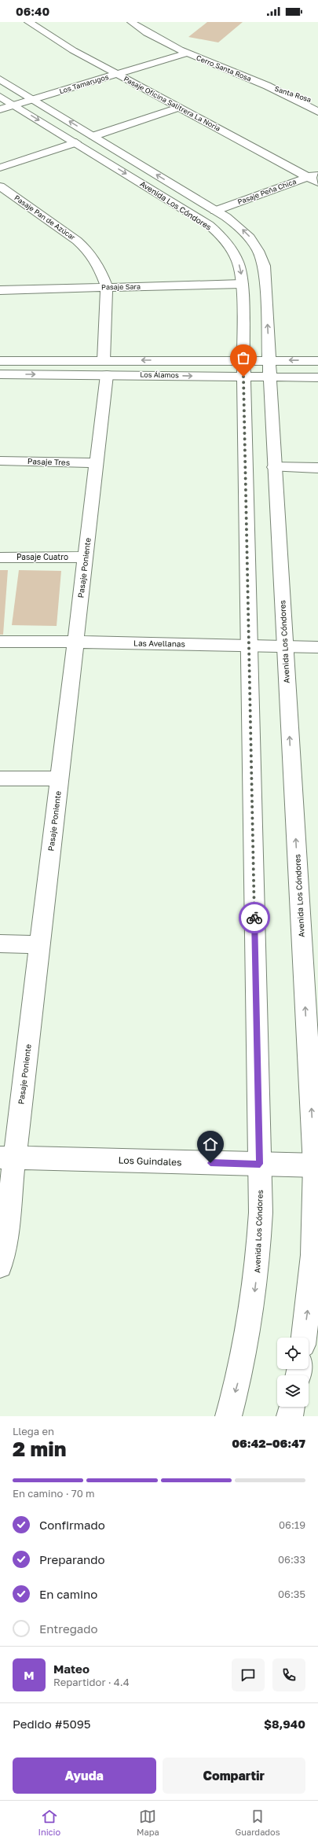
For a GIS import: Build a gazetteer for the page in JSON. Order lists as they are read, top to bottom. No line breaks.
{"streets":{"street":["Cerro Santa Rosa","Los Tamarugos","Santa Rosa","Pasaje Oficina Salitrera La Noria","Pasaje Peña Chica","Avenida Los Cóndores","Pasaje Pan de Azúcar","Pasaje Sara","Los Álamos","Pasaje Tres","Pasaje Cuatro","Pasaje Poniente","Las Avellanas","Los Guindales"]},"crossings":[["Cerro Santa Rosa","Los Tamarugos"],["Cerro Santa Rosa","Santa Rosa"],["Los Tamarugos","Pasaje Oficina Salitrera La Noria"],["Los Tamarugos","Avenida Los Cóndores"],["Pasaje Oficina Salitrera La Noria","Pasaje Peña Chica"],["Pasaje Peña Chica","Avenida Los Cóndores"],["Avenida Los Cóndores","Pasaje Sara"],["Avenida Los Cóndores","Los Álamos"],["Avenida Los Cóndores","Las Avellanas"],["Avenida Los Cóndores","Los Guindales"],["Pasaje Pan de Azúcar","Pasaje Sara"],["Pasaje Pan de Azúcar","Los Álamos"],["Pasaje Pan de Azúcar","Pasaje Poniente"],["Los Álamos","Pasaje Poniente"],["Pasaje Tres","Pasaje Poniente"],["Pasaje Cuatro","Pasaje Poniente"],["Pasaje Poniente","Las Avellanas"],["Pasaje Poniente","Los Guindales"]],"page":{"status":"06:40","heading":["2 min","Llega en","06:42–06:47"],"panel":["Mateo","Repartidor · 4.4","Pedido #5095","$8,940"],"bar":"En camino · 70 m","list":[["Confirmado","06:19"],["Preparando","06:33"],["En camino","06:35"],"Entregado"],"round":"M","buttons":["Ayuda","Compartir"],"tabs":["Inicio","Mapa","Guardados"]}}
